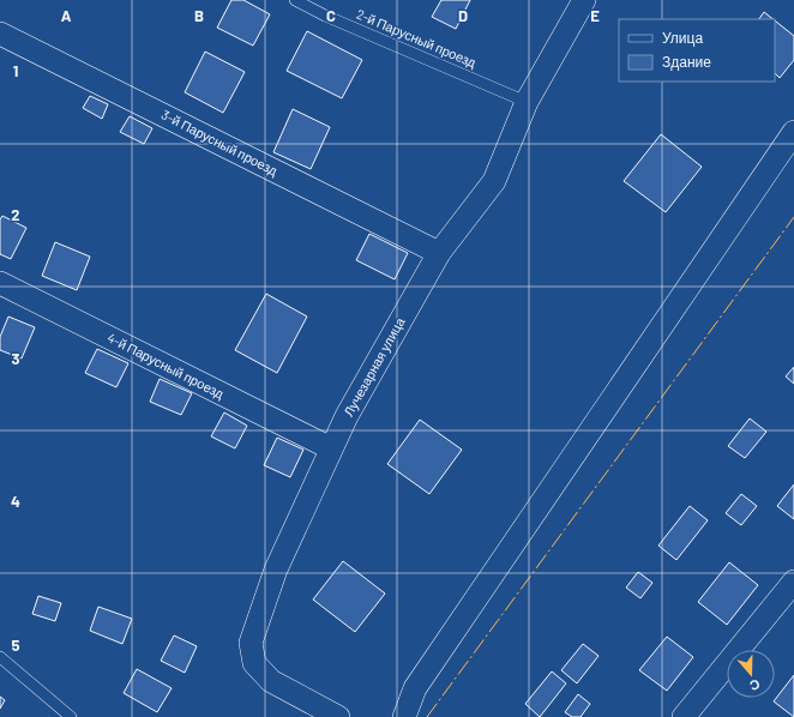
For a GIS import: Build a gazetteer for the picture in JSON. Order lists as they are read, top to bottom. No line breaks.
{"streets":{"street":["3-й Парусный проезд","4-й Парусный проезд","Лучезарная улица"],"lane":["2-й Парусный проезд"]},"crossings":[["2-й Парусный проезд","Лучезарная улица"],["3-й Парусный проезд","Лучезарная улица"],["4-й Парусный проезд","Лучезарная улица"]],"legend":["Улица","Здание"],"north":"bottom","grid":{"columns":["A","B","C","D","E"],"rows":["1","2","3","4","5"]}}
